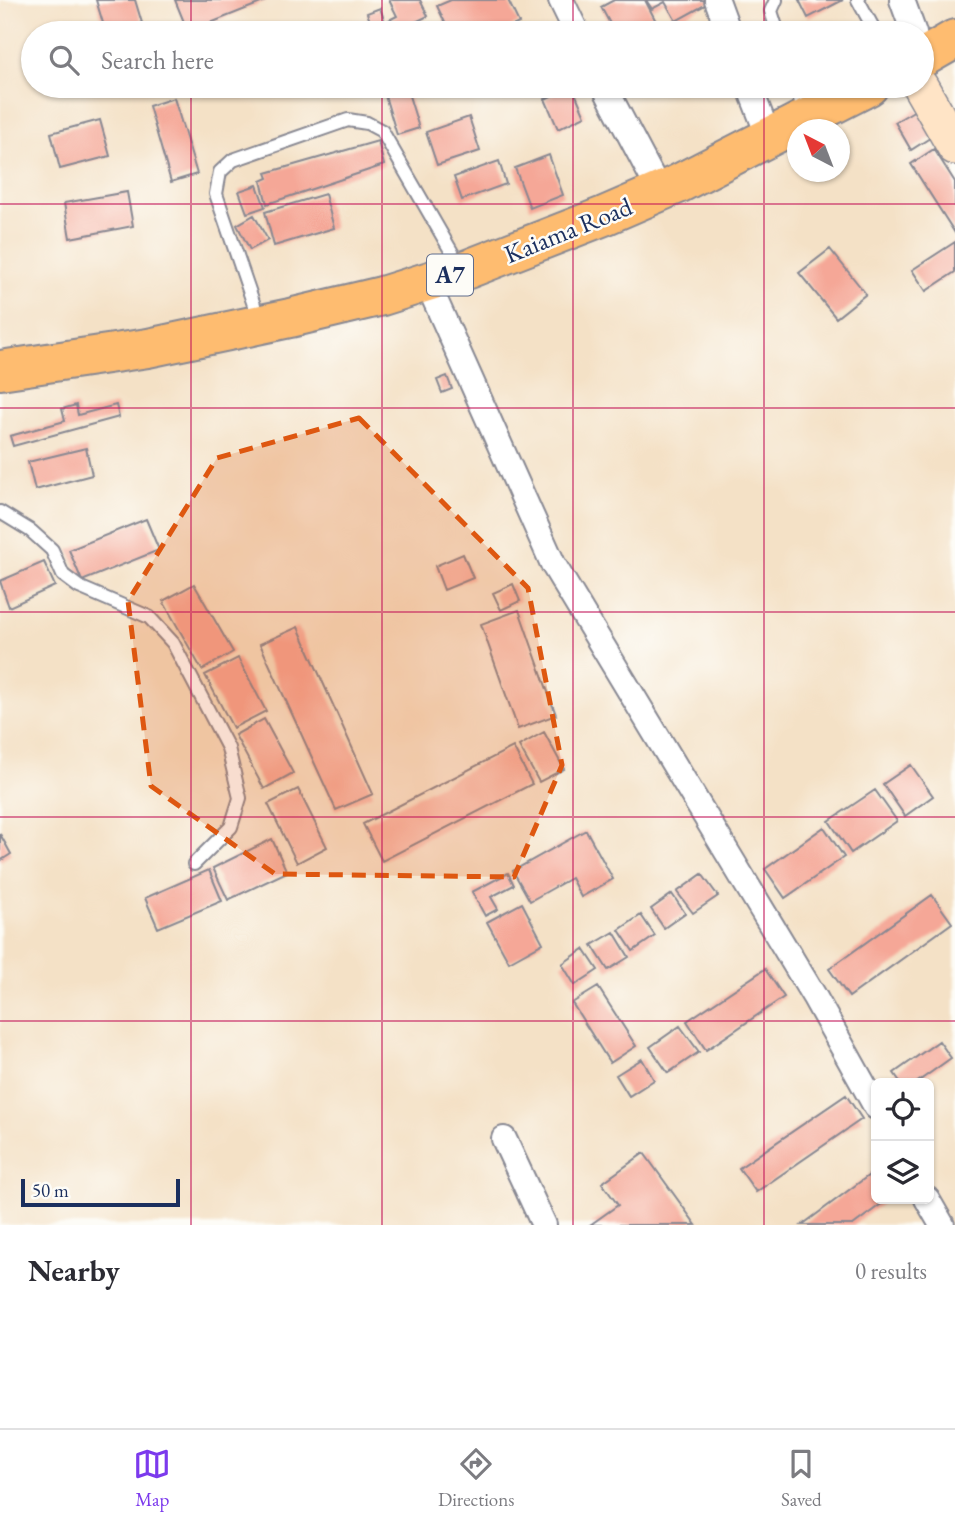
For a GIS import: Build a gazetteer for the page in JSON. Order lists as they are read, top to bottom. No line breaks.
{"streets":{"highway":["Kaiama Road","A7"]},"scale_bar":"50 m","north":"top left","page":{"search":"Search here","scale":"50 m","heading":["Nearby","0 results"],"nav":["Map","Directions","Saved"]}}
